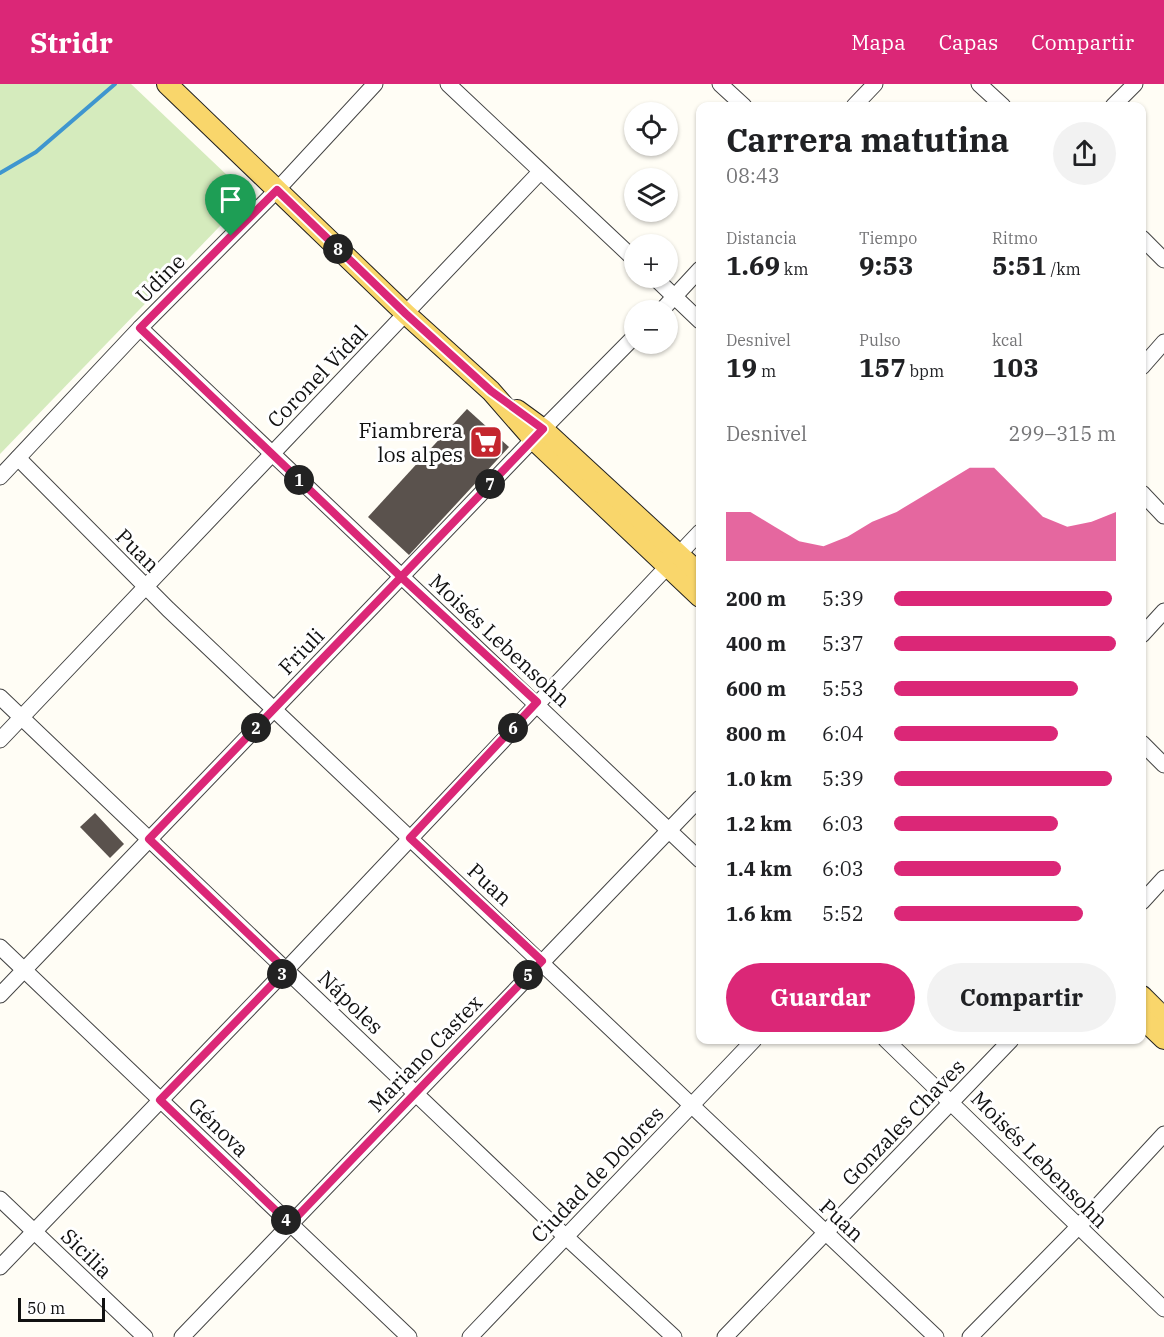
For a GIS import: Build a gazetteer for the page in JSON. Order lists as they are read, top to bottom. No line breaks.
{"streets":{"street":["Udine","Coronel Vidal","Puan","Moisés Lebensohn","Friuli","Nápoles","Mariano Castex","Gonzales Chaves","Génova","Ciudad de Dolores","Sicilia"]},"crossings":[["Udine","Puan"],["Udine","Moisés Lebensohn"],["Coronel Vidal","Puan"],["Coronel Vidal","Moisés Lebensohn"],["Coronel Vidal","Nápoles"],["Puan","Friuli"],["Puan","Mariano Castex"],["Puan","Gonzales Chaves"],["Puan","Ciudad de Dolores"],["Moisés Lebensohn","Friuli"],["Moisés Lebensohn","Mariano Castex"],["Moisés Lebensohn","Gonzales Chaves"],["Friuli","Nápoles"],["Friuli","Génova"],["Nápoles","Mariano Castex"],["Nápoles","Ciudad de Dolores"],["Mariano Castex","Génova"]],"places":{"supermarket":["Fiambrera los alpes"]},"scale_bar":"50 m","page":{"header":"Stridr","nav":["Mapa","Capas","Compartir"],"map_buttons":["+","−"],"heading":["Carrera matutina","08:43"],"stats":[["Distancia","1.69 km"],["Tiempo","9:53"],["Ritmo","5:51 /km"],["Desnivel","19 m"],["Pulso","157 bpm"],["kcal","103"]],"pins":["8","1","7","2","6","3","5","4"],"chart":["Desnivel","299–315 m"],"list":[{"name":"200 m","note":"5:39"},{"name":"400 m","note":"5:37"},{"name":"600 m","note":"5:53"},{"name":"800 m","note":"6:04"},{"name":"1.0 km","note":"5:39"},{"name":"1.2 km","note":"6:03"},{"name":"1.4 km","note":"6:03"},{"name":"1.6 km","note":"5:52"}],"buttons":["Guardar","Compartir"],"scale":"50 m"}}
